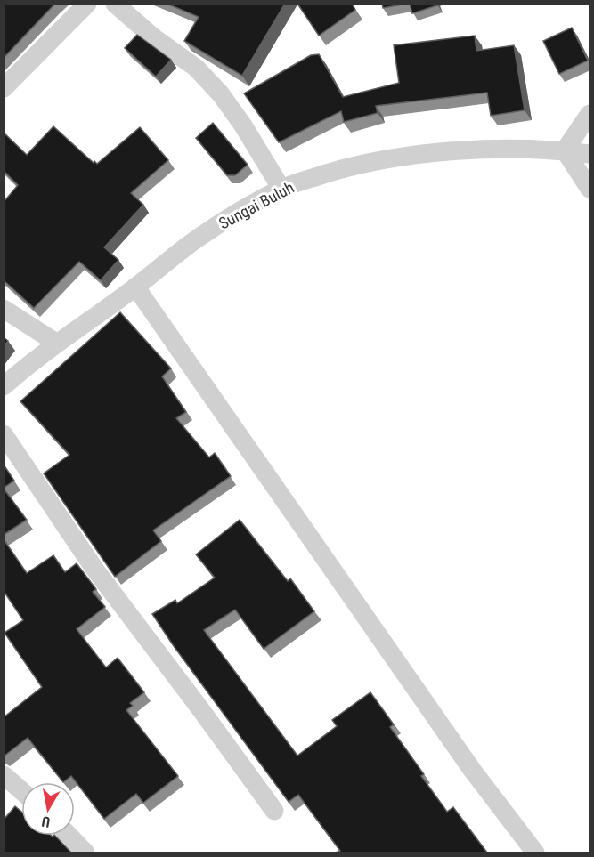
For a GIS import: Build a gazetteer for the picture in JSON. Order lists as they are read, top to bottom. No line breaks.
{"streets":{"street":["Sungai Buluh"]},"north":"bottom"}
